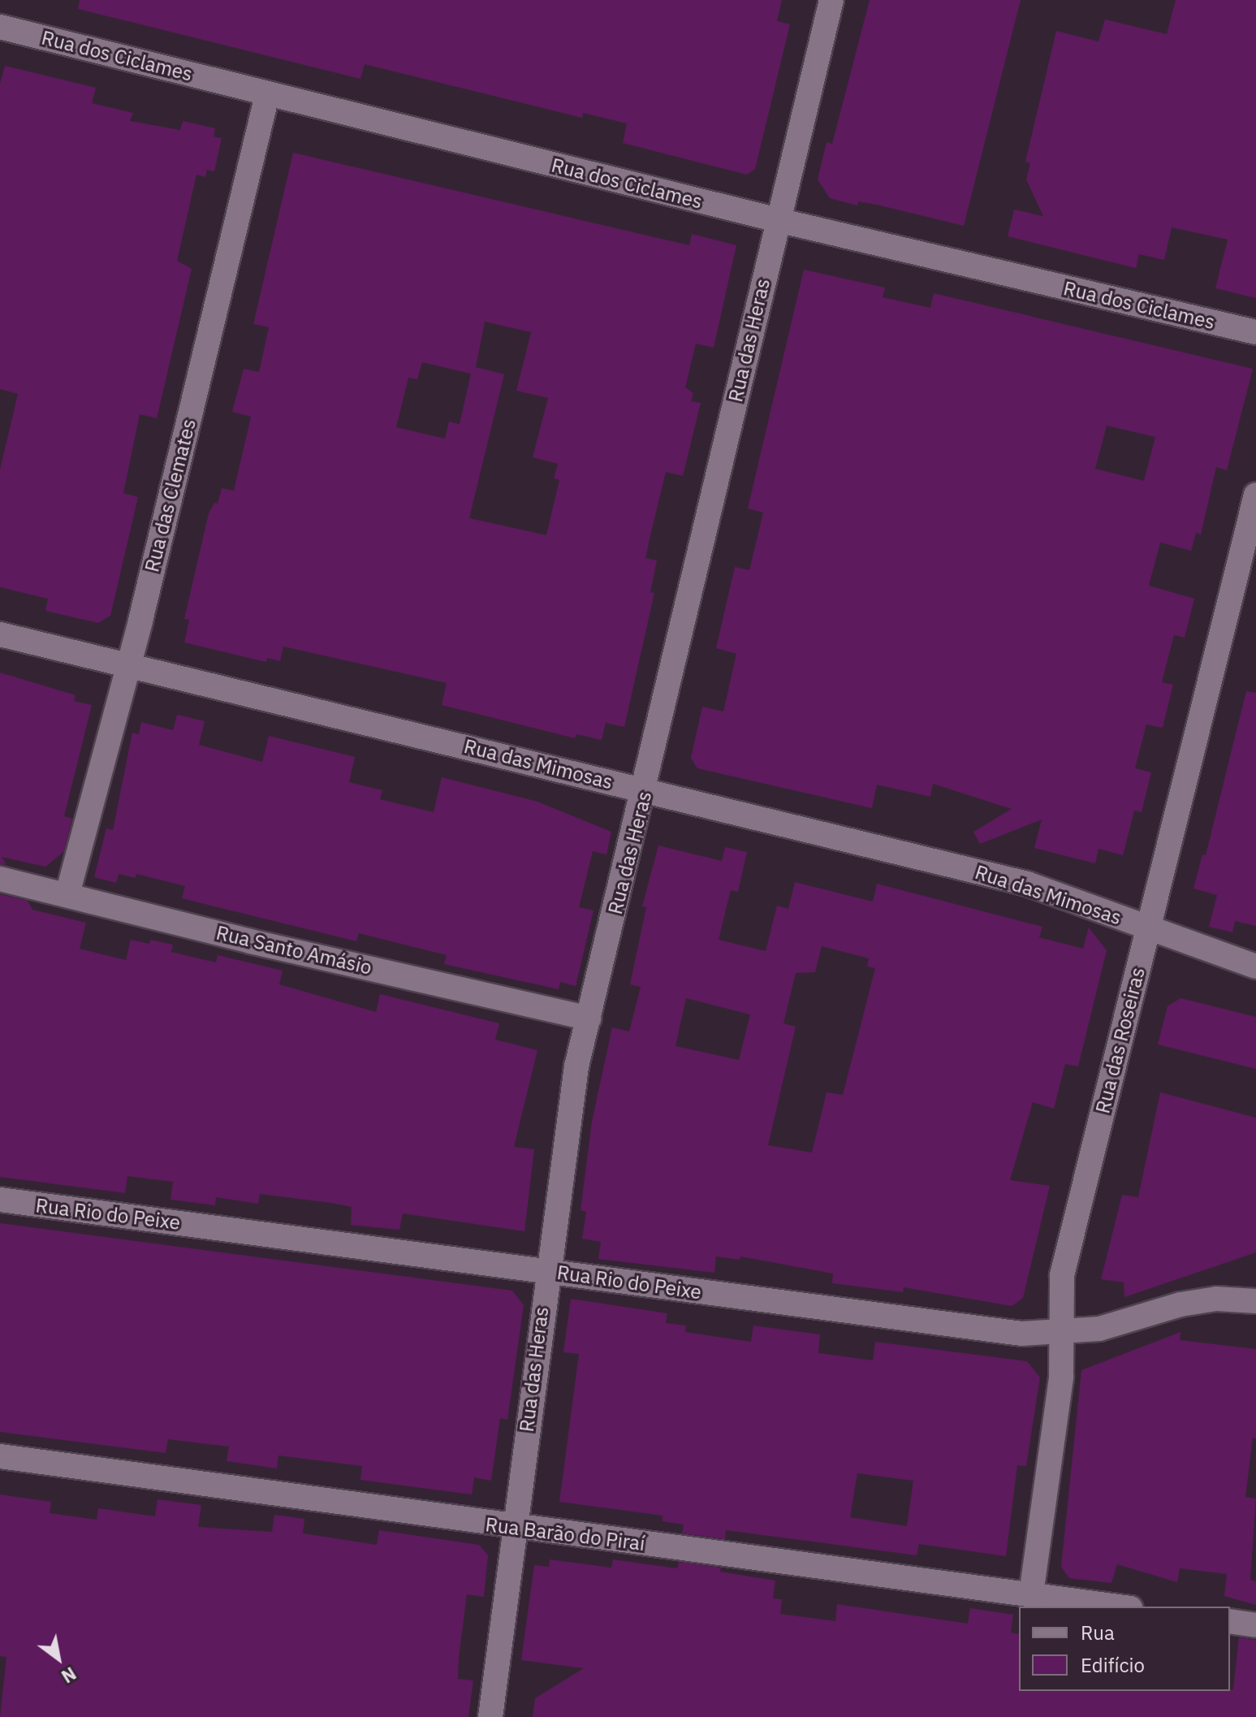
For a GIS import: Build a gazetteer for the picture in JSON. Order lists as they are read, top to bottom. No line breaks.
{"streets":{"street":["Rua dos Ciclames","Rua das Heras","Rua das Clemates","Rua das Mimosas","Rua Santo Amásio","Rua das Roseiras","Rua Rio do Peixe","Rua Barão do Piraí"]},"crossings":[["Rua dos Ciclames","Rua das Heras"],["Rua dos Ciclames","Rua das Clemates"],["Rua das Heras","Rua das Mimosas"],["Rua das Heras","Rua Santo Amásio"],["Rua das Heras","Rua Rio do Peixe"],["Rua das Heras","Rua Barão do Piraí"],["Rua das Clemates","Rua das Mimosas"],["Rua das Clemates","Rua Santo Amásio"],["Rua das Mimosas","Rua das Roseiras"],["Rua das Roseiras","Rua Rio do Peixe"],["Rua das Roseiras","Rua Barão do Piraí"]],"legend":["Rua","Edifício"],"north":"bottom right"}
